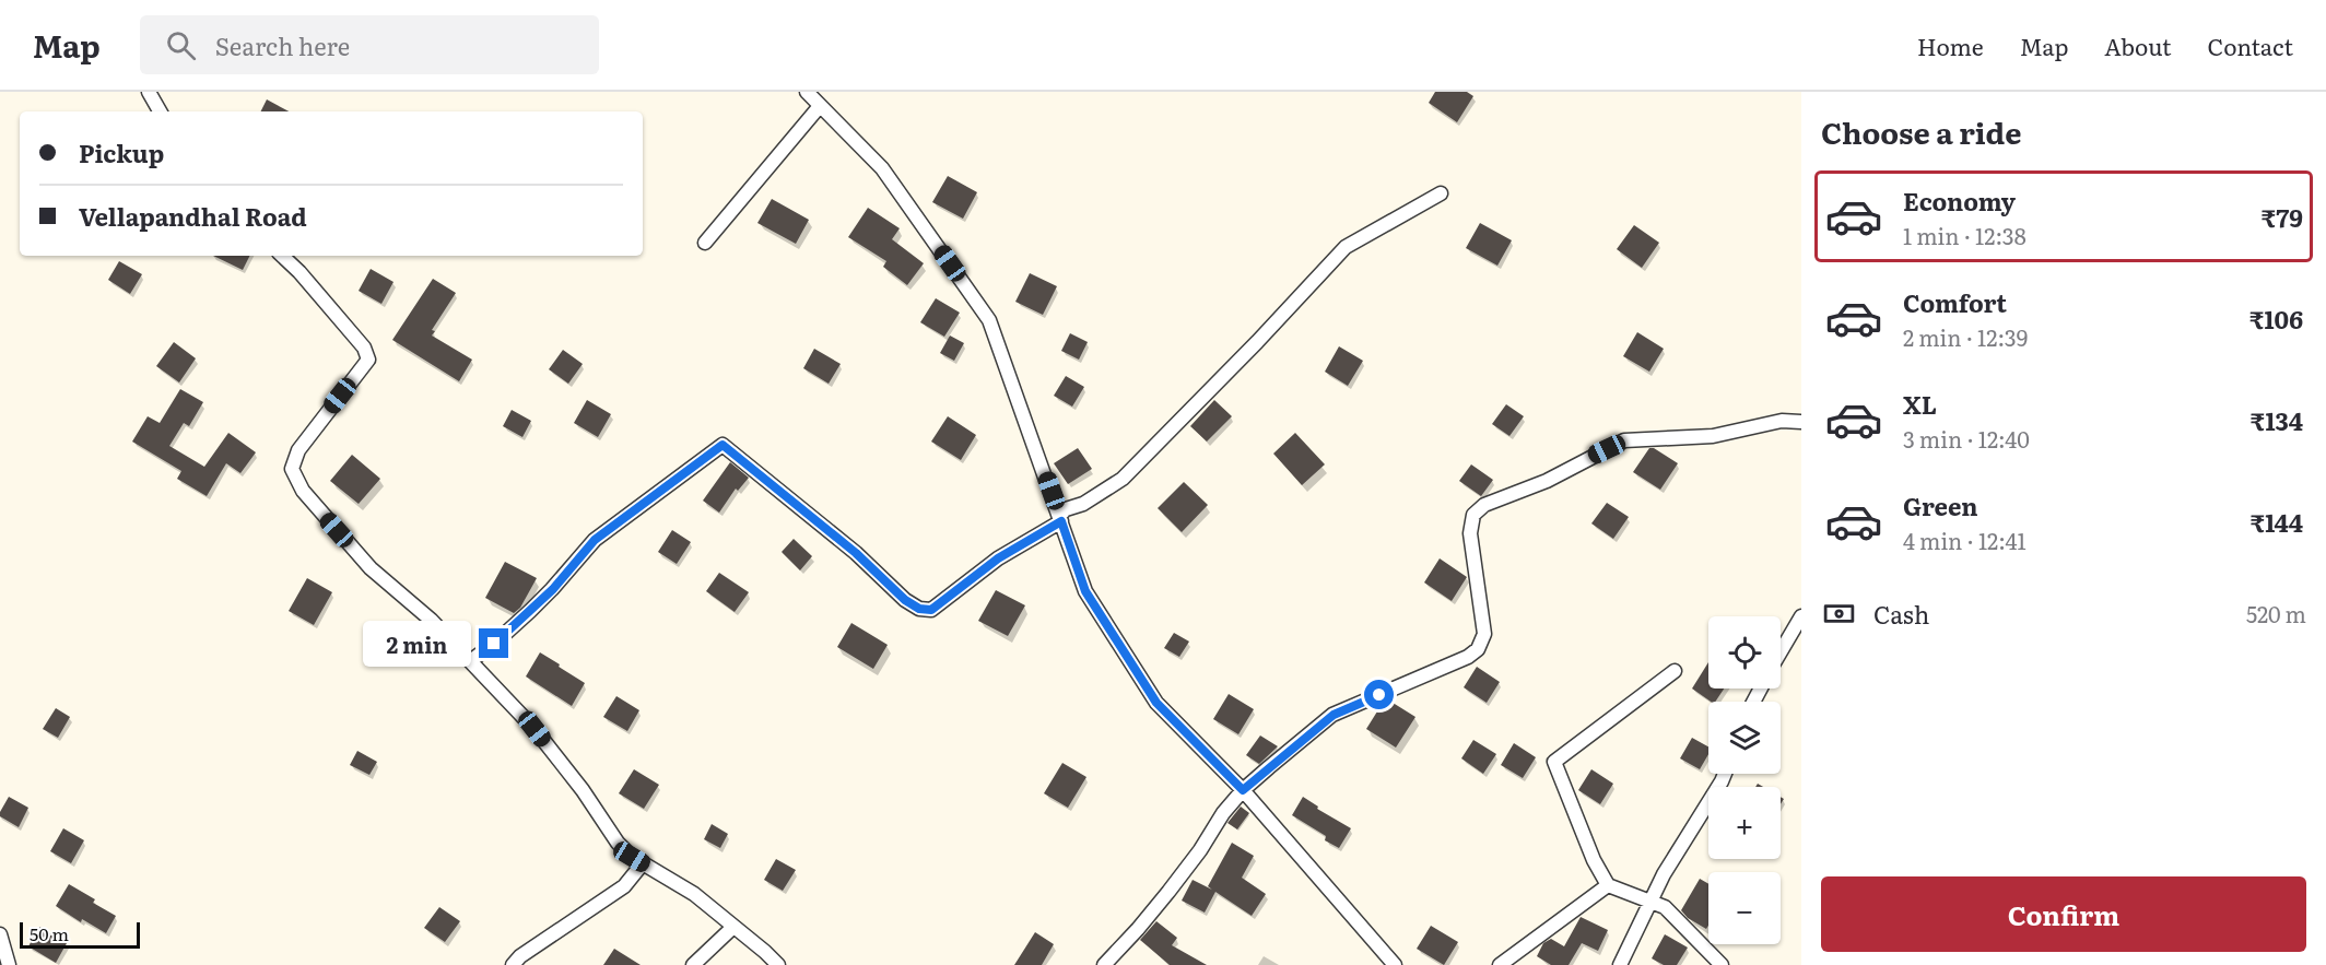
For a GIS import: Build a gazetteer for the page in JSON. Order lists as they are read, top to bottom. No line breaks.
{"scale_bar":"50 m","page":{"header":"Map","search":"Search here","nav":["Home","Map","About","Contact"],"heading":"Choose a ride","banner":["Pickup","Vellapandhal Road"],"list":[{"name":"Economy","note":"1 min · 12:38","value":"₹79"},{"name":"Comfort","note":"2 min · 12:39","value":"₹106"},{"name":"XL","note":"3 min · 12:40","value":"₹134"},{"name":"Green","note":"4 min · 12:41","value":"₹144"}],"pay":["Cash","520 m"],"map_buttons":["+","−"],"bubble":"2 min","buttons":"Confirm","scale":"50 m"}}
